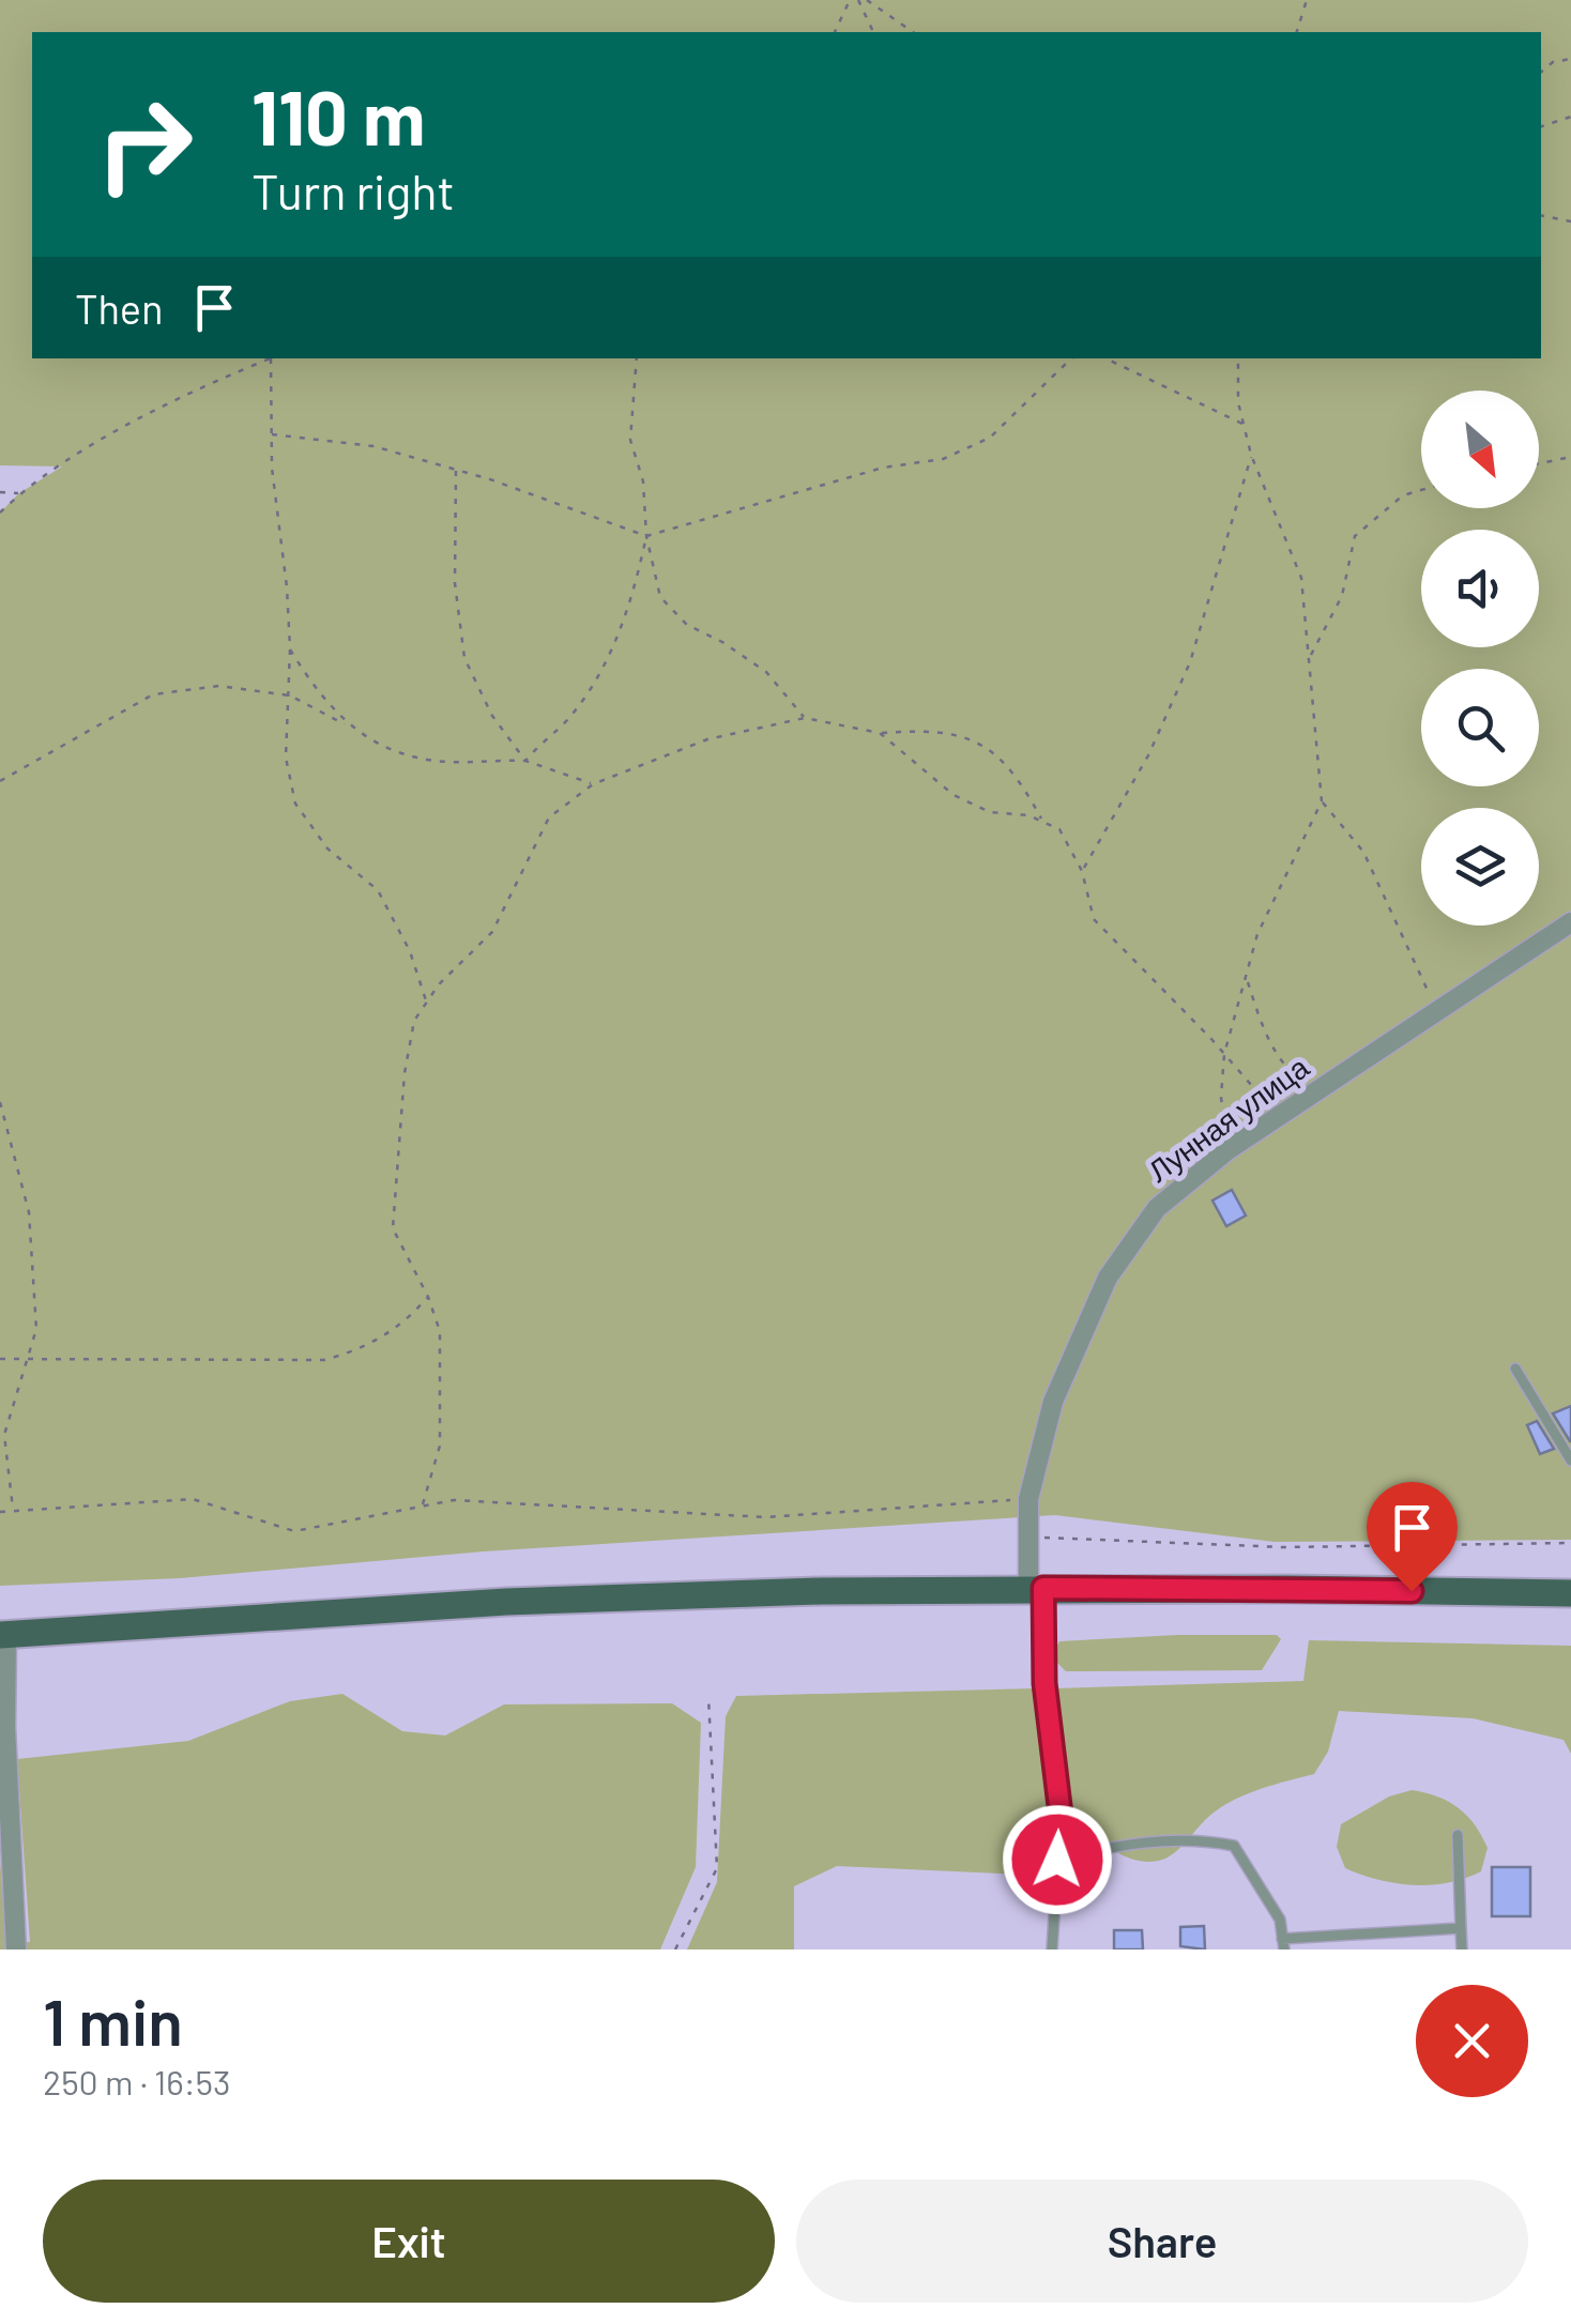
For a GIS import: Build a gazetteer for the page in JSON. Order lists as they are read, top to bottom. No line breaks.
{"streets":{"street":["Лунная улица"]},"north":"bottom right","page":{"turn":["110 m","Turn right"],"then":"Then","heading":["1 min","250 m · 16:53"],"buttons":["Exit","Share"]}}
